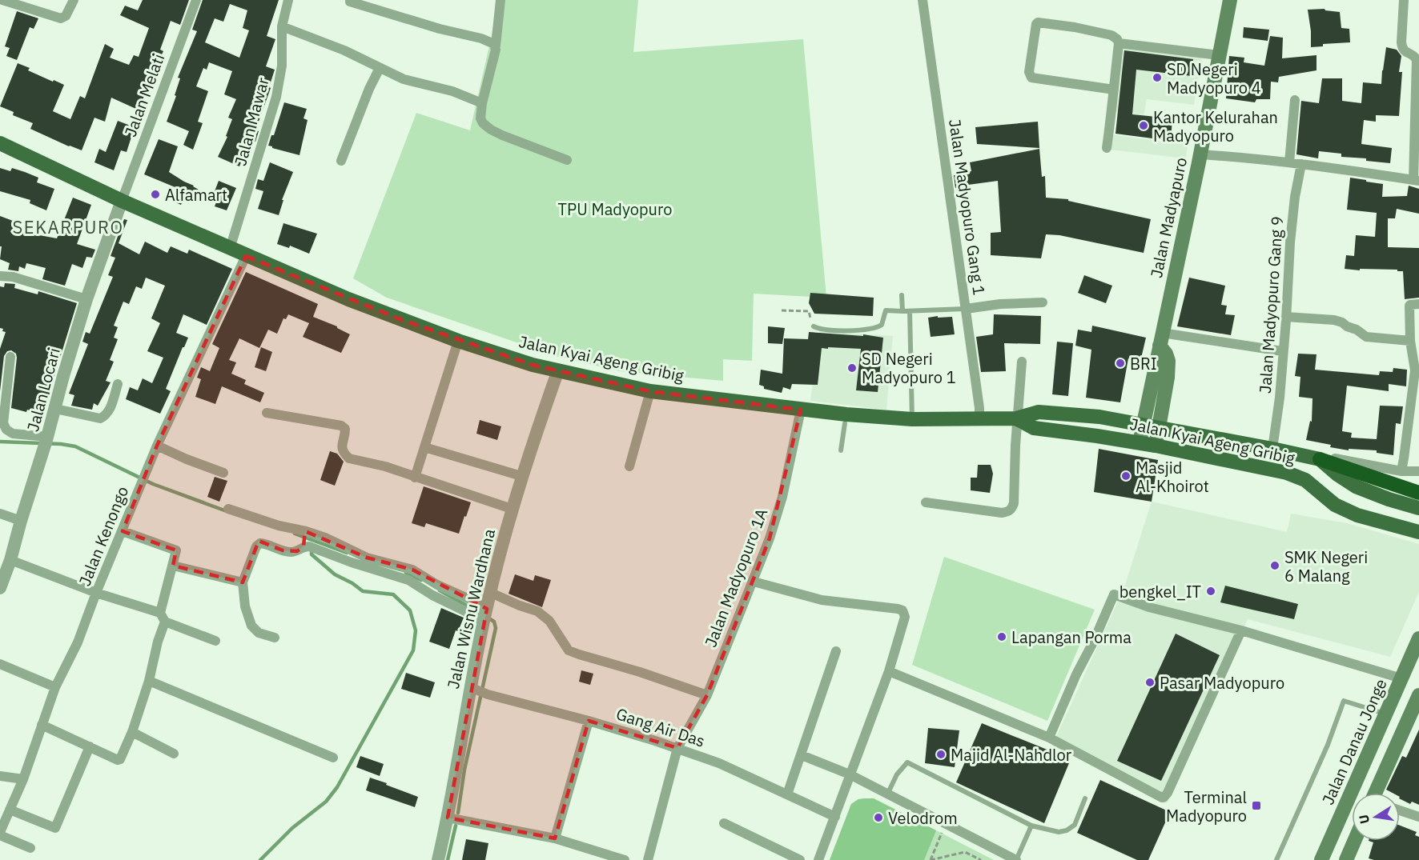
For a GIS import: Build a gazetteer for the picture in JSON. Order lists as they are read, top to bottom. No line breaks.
{"streets":{"main road":["Jalan Madyapuro","Jalan Kyai Ageng Gribig","Jalan Danau Jonge"],"street":["Jalan Melati","Jalan Mawar","Jalan Madyopuro Gang 1","Jalan Madyopuro Gang 9","Jalan Locari","Jalan Kenongo","Jalan Madyopuro 1A","Jalan Wisnu Wardhana","Gang Air Das"]},"crossings":[["Jalan Melati","Jalan Kyai Ageng Gribig"],["Jalan Melati","Jalan Locari"],["Jalan Mawar","Jalan Kyai Ageng Gribig"],["Jalan Madyopuro Gang 1","Jalan Kyai Ageng Gribig"],["Jalan Madyapuro","Jalan Kyai Ageng Gribig"],["Jalan Madyopuro Gang 9","Jalan Kyai Ageng Gribig"],["Jalan Kyai Ageng Gribig","Jalan Locari"],["Jalan Kyai Ageng Gribig","Jalan Kenongo"],["Jalan Kyai Ageng Gribig","Jalan Madyopuro 1A"],["Jalan Kyai Ageng Gribig","Jalan Wisnu Wardhana"],["Jalan Madyopuro 1A","Gang Air Das"],["Jalan Wisnu Wardhana","Gang Air Das"]],"districts":["SEKARPURO"],"parks":["TPU Madyopuro"],"places":{"other":["SD Negeri Madyopuro 4","Kantor Kelurahan Madyopuro","Alfamart","BRI","SD Negeri Madyopuro 1","Masjid Al-Khoirot","SMK Negeri 6 Malang","bengkel_IT","Lapangan Porma","Pasar Madyopuro","Majid Al-Nahdlor","Velodrom"],"transit":["Terminal Madyopuro"]},"north":"left"}
